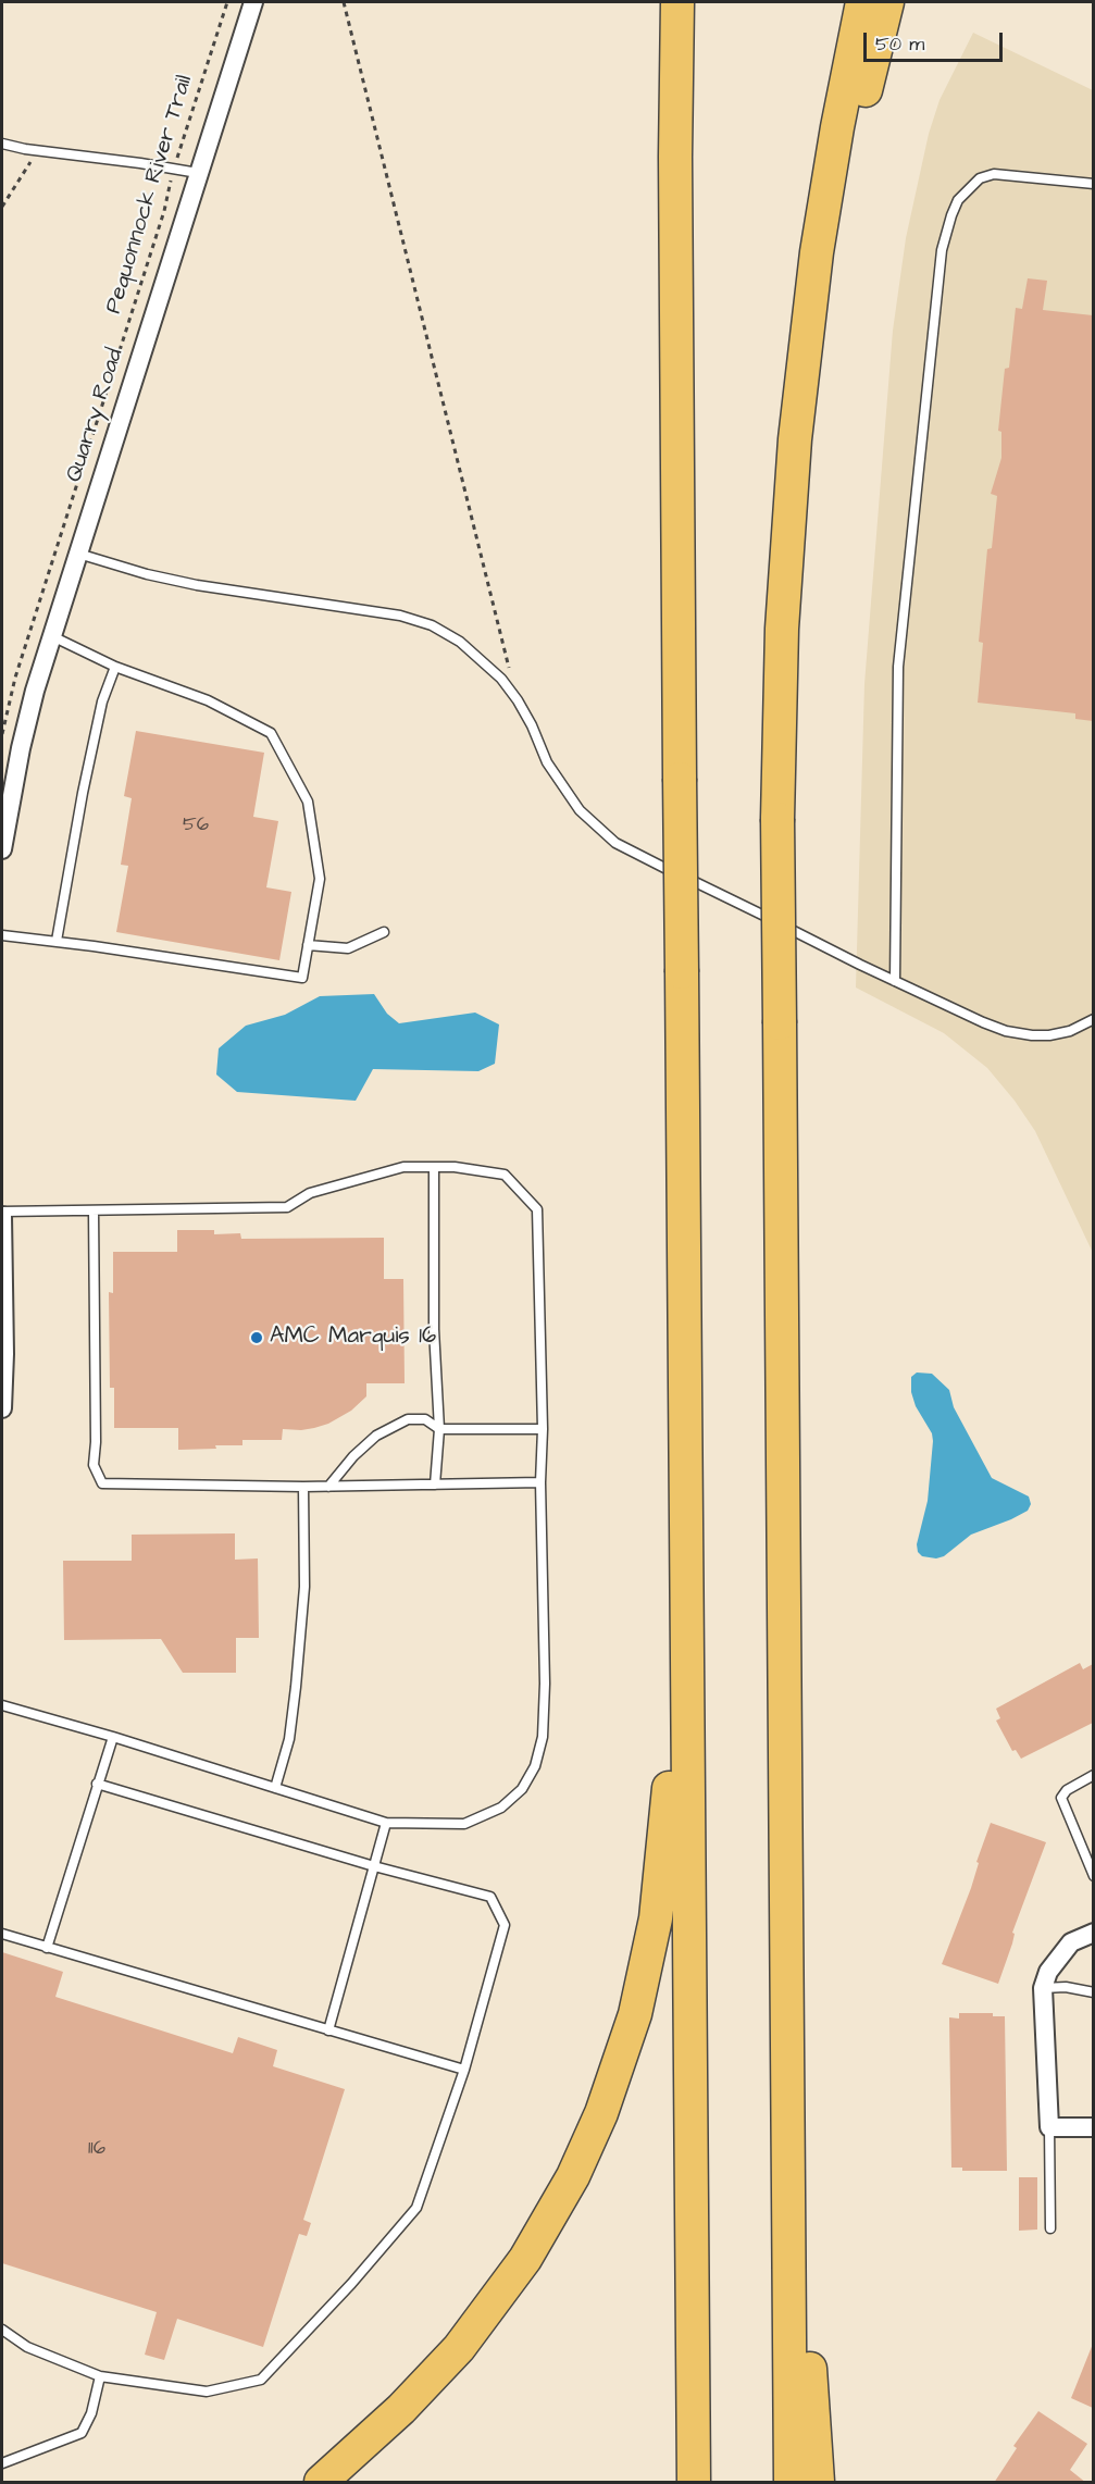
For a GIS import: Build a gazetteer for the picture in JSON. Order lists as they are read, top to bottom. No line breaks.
{"streets":{"street":["Quarry Road"],"path":["Pequonnock River Trail"]},"places":["AMC Marquis 16"],"house_numbers":["56","116"],"scale_bar":"50 m"}
